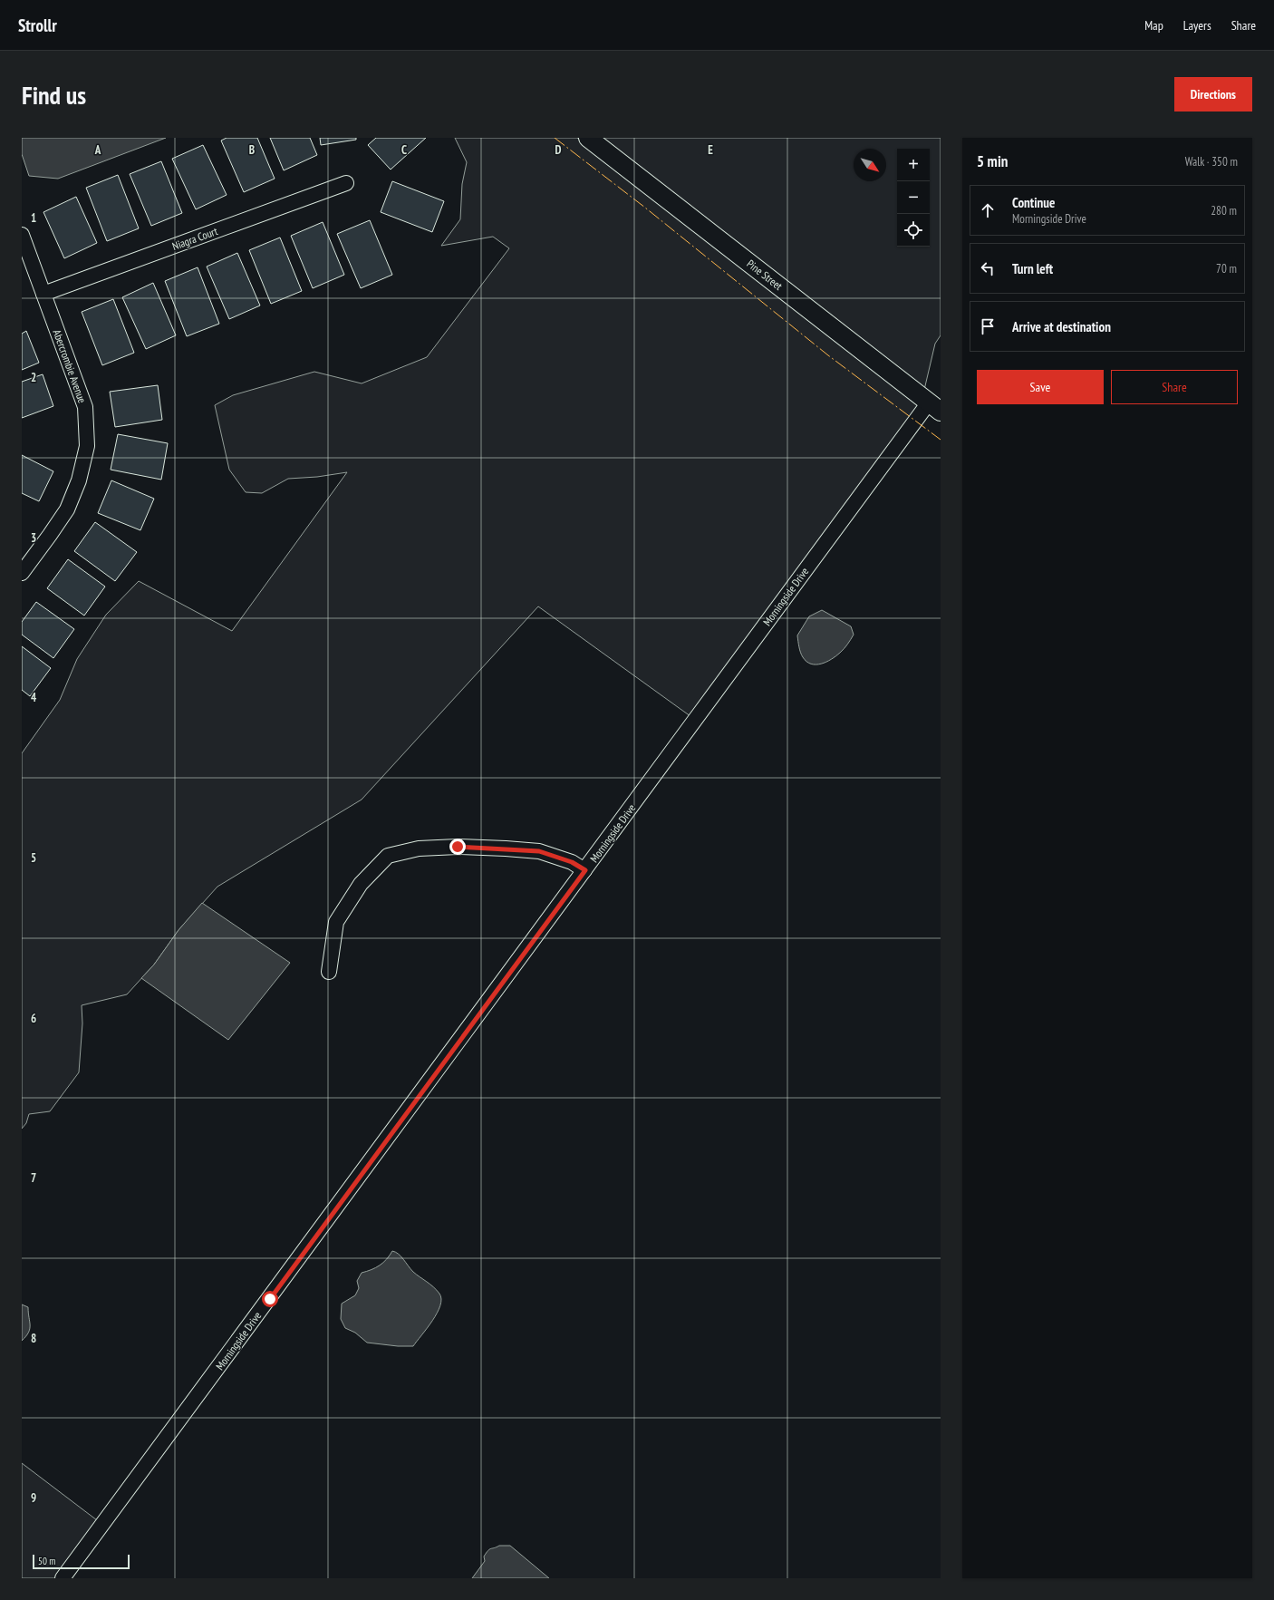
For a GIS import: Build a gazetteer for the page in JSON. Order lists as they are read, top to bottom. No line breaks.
{"streets":{"main road":["Pine Street"],"street":["Niagra Court","Abercrombie Avenue","Morningside Drive"]},"crossings":[["Niagra Court","Abercrombie Avenue"],["Pine Street","Morningside Drive"]],"scale_bar":"50 m","north":"bottom right","page":{"header":"Strollr","nav":["Map","Layers","Share"],"buttons":["Directions",["Save","Share"]],"title":"Find us","heading":["5 min","Walk · 350 m"],"map_buttons":["+","−"],"list":[["Continue","Morningside Drive","280 m"],["Turn left","70 m"],"Arrive at destination"],"scale":"50 m"},"grid":{"columns":["A","B","C","D","E"],"rows":["1","2","3","4","5","6","7","8","9"]}}
